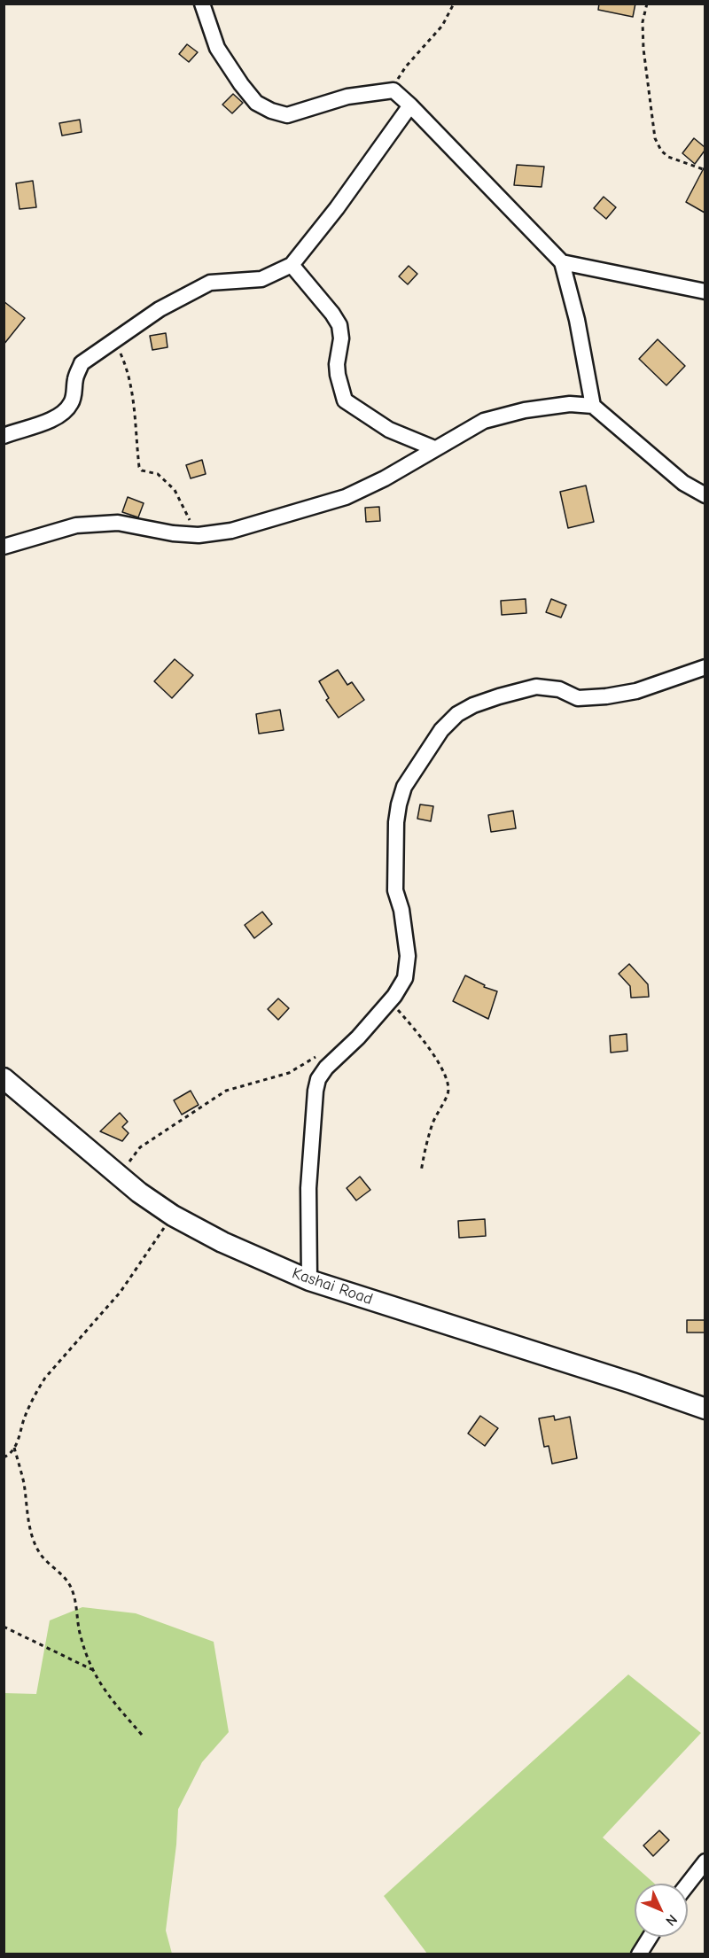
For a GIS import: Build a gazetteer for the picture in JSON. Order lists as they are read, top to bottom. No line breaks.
{"streets":{"street":["Kashai Road"]},"north":"bottom right"}
